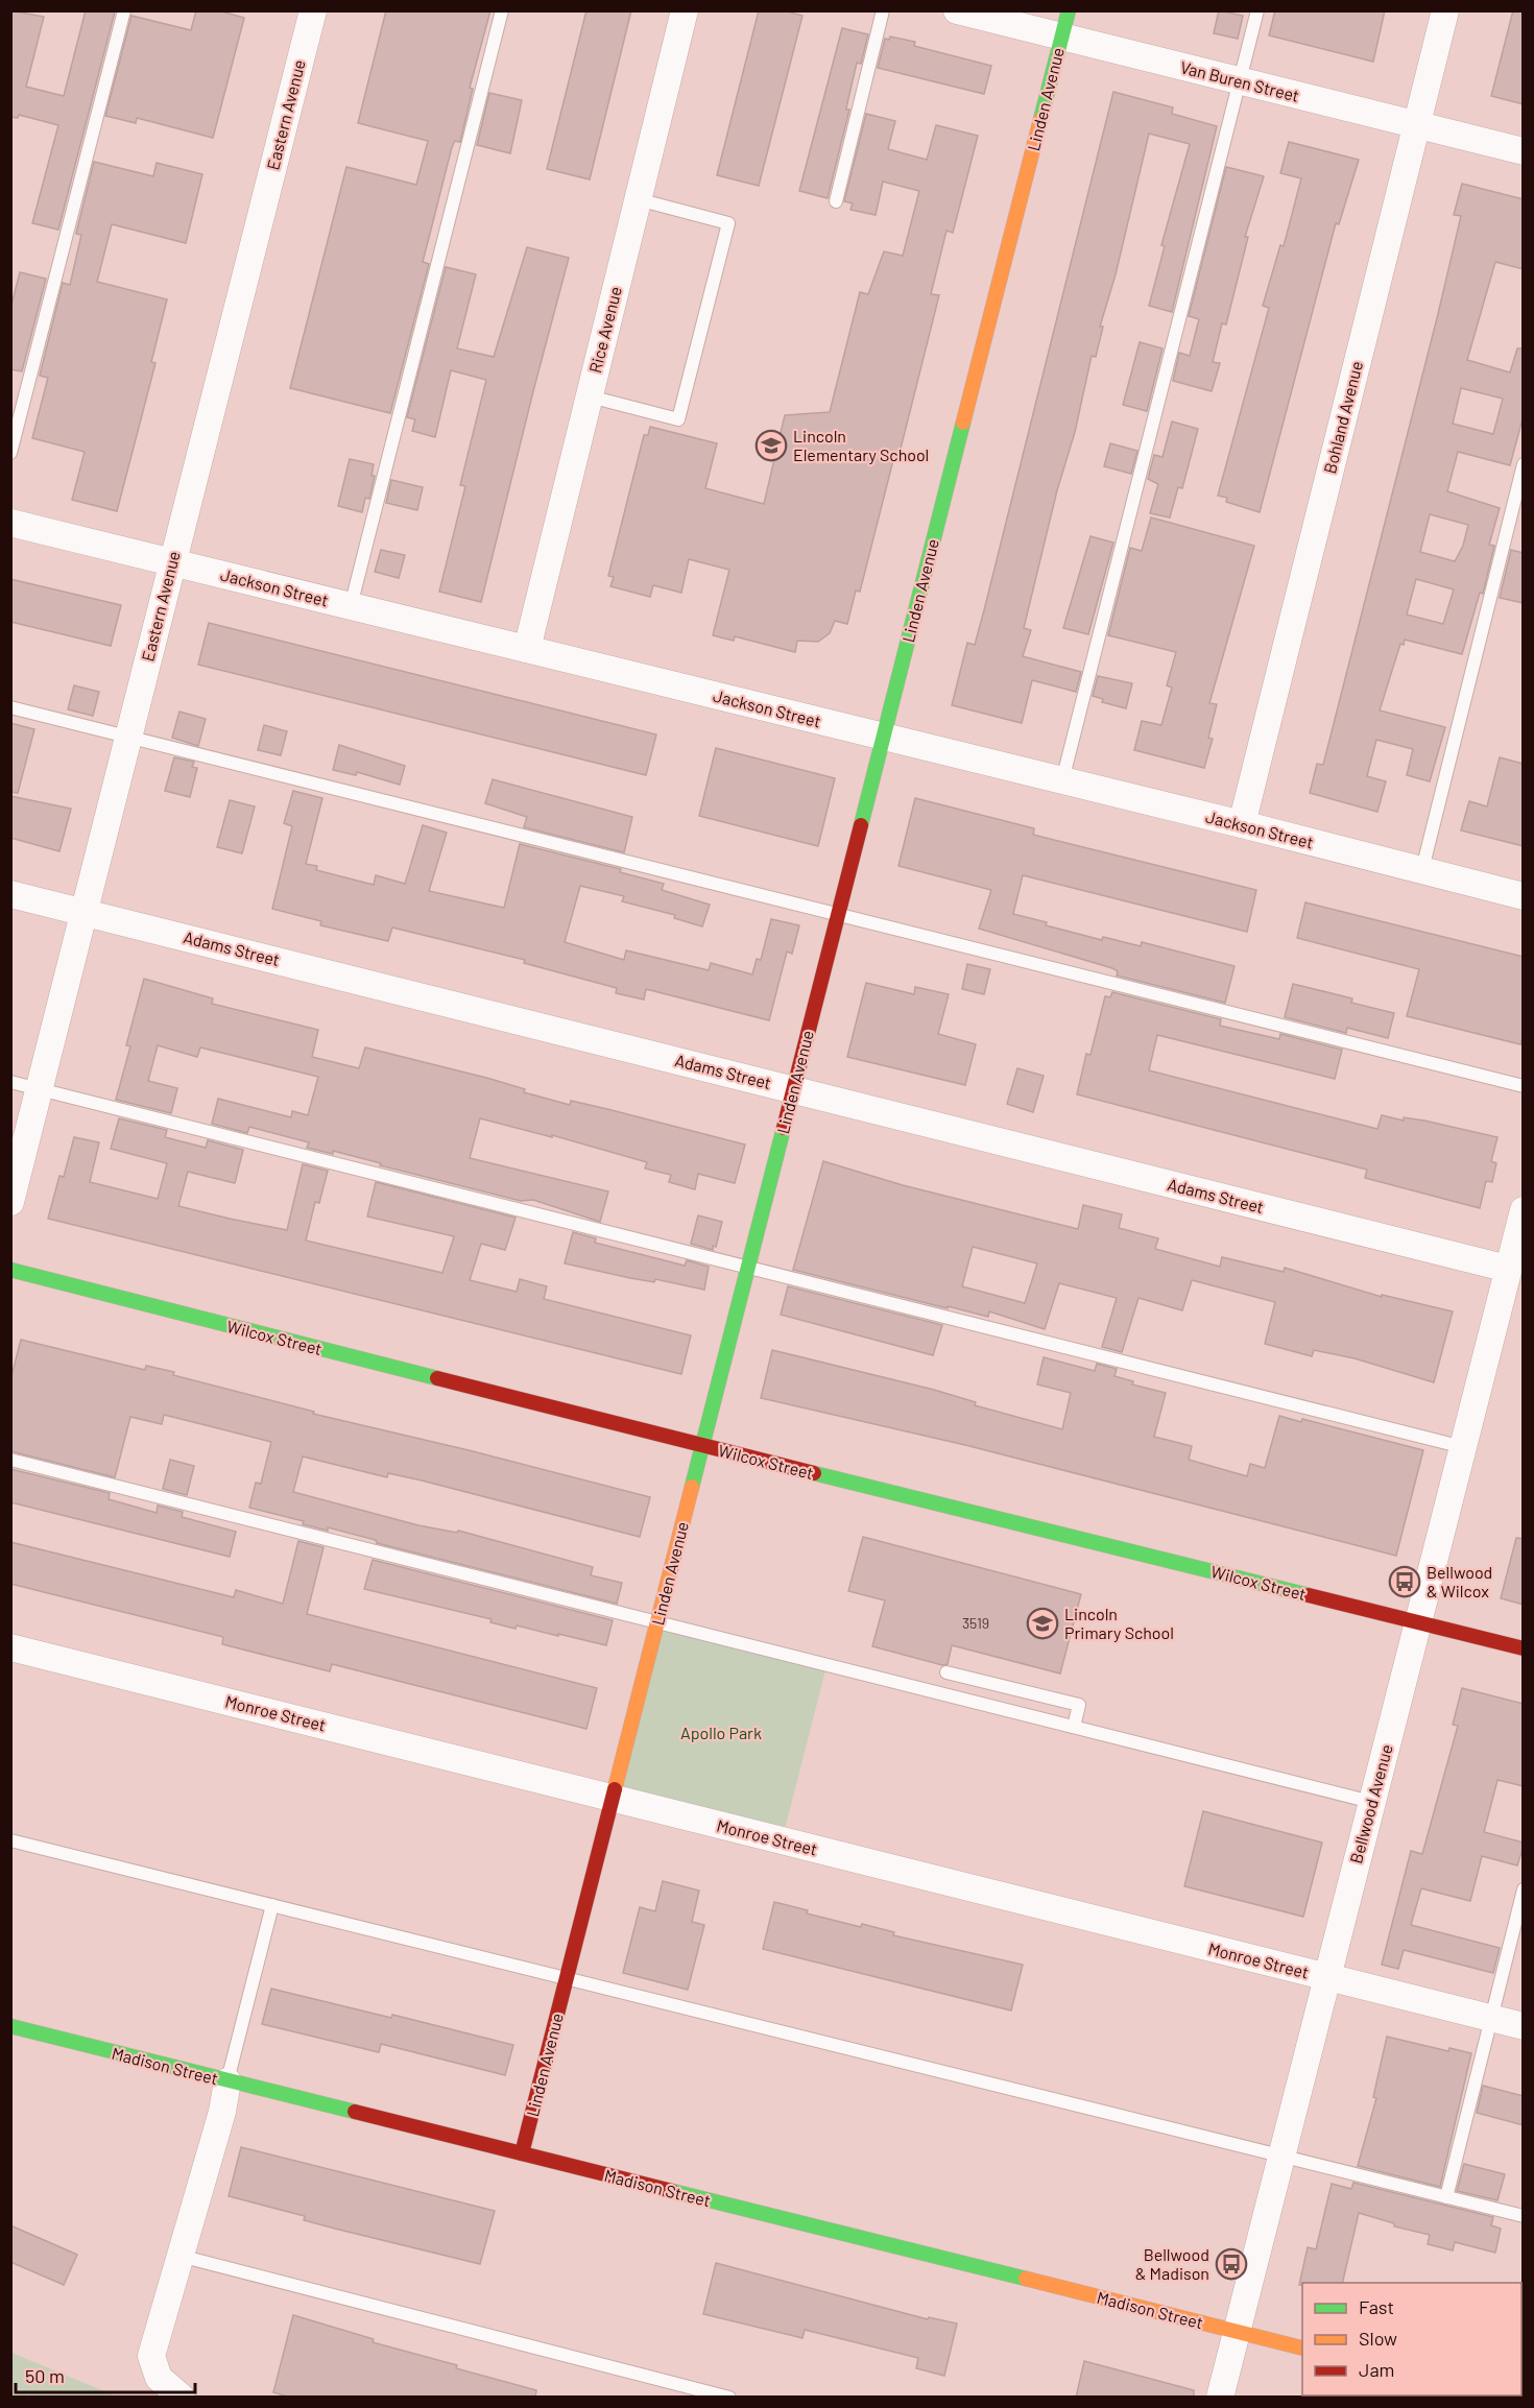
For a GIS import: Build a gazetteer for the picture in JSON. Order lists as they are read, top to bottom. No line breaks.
{"streets":{"street":["Van Buren Street","Linden Avenue","Eastern Avenue","Rice Avenue","Bohland Avenue","Jackson Street","Adams Street","Wilcox Street","Monroe Street","Bellwood Avenue","Madison Street"]},"crossings":[["Van Buren Street","Linden Avenue"],["Van Buren Street","Bohland Avenue"],["Linden Avenue","Jackson Street"],["Linden Avenue","Adams Street"],["Linden Avenue","Wilcox Street"],["Linden Avenue","Monroe Street"],["Linden Avenue","Madison Street"],["Eastern Avenue","Jackson Street"],["Eastern Avenue","Adams Street"],["Rice Avenue","Jackson Street"],["Bohland Avenue","Jackson Street"],["Adams Street","Bellwood Avenue"],["Wilcox Street","Bellwood Avenue"],["Monroe Street","Bellwood Avenue"],["Bellwood Avenue","Madison Street"]],"parks":["Apollo Park"],"places":{"school or university":["Lincoln Elementary School","Lincoln Primary School"],"bus stop":["Bellwood & Wilcox","Bellwood & Madison"]},"house_numbers":["3519"],"legend":["Fast","Slow","Jam"],"scale_bar":"50 m"}
